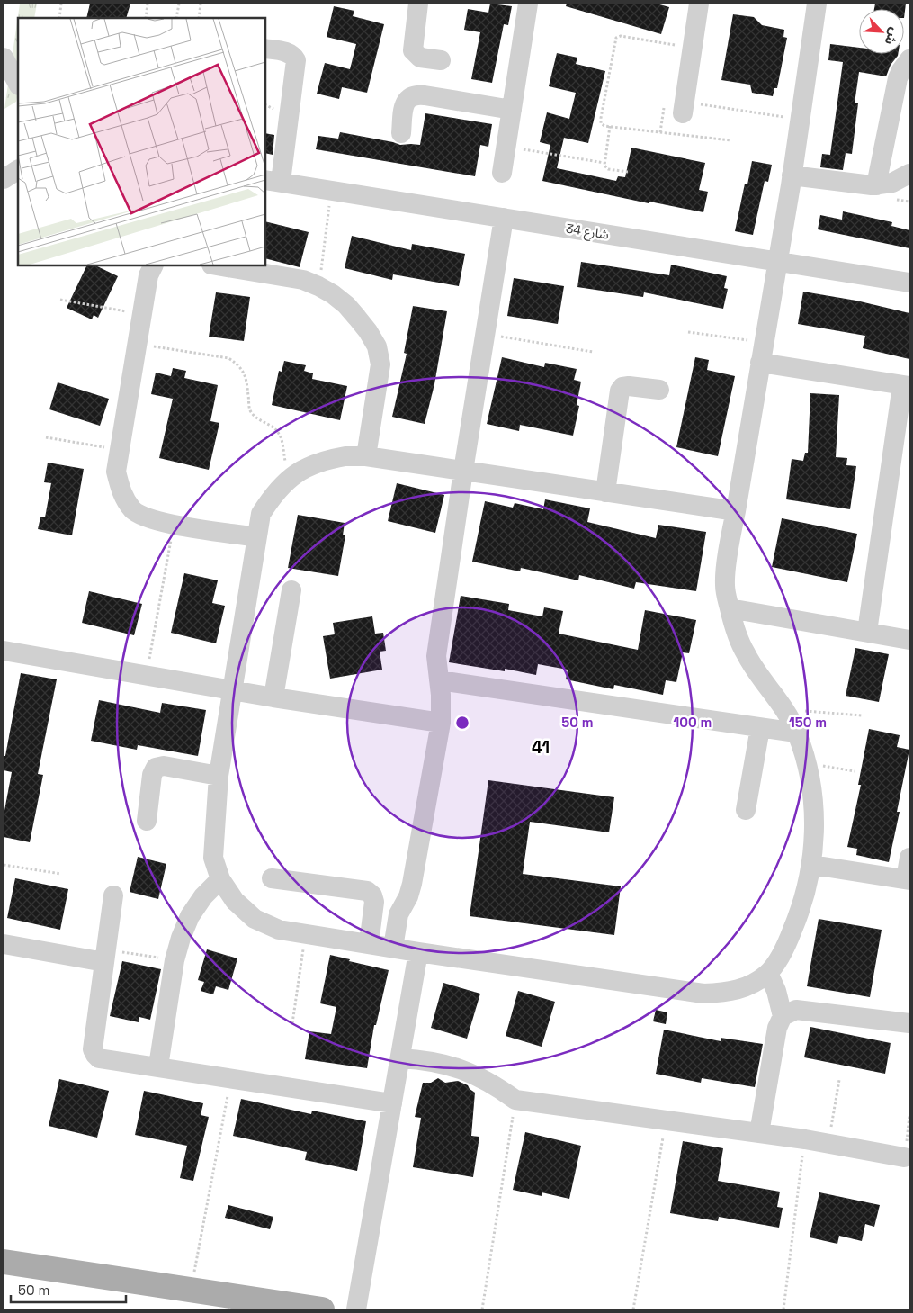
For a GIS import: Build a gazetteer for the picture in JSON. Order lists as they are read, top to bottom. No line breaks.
{"streets":{"street":["شارع 34"]},"districts":["41"],"scale_bar":"50 m","north":"bottom right","rings":["50 m","100 m","150 m"]}
